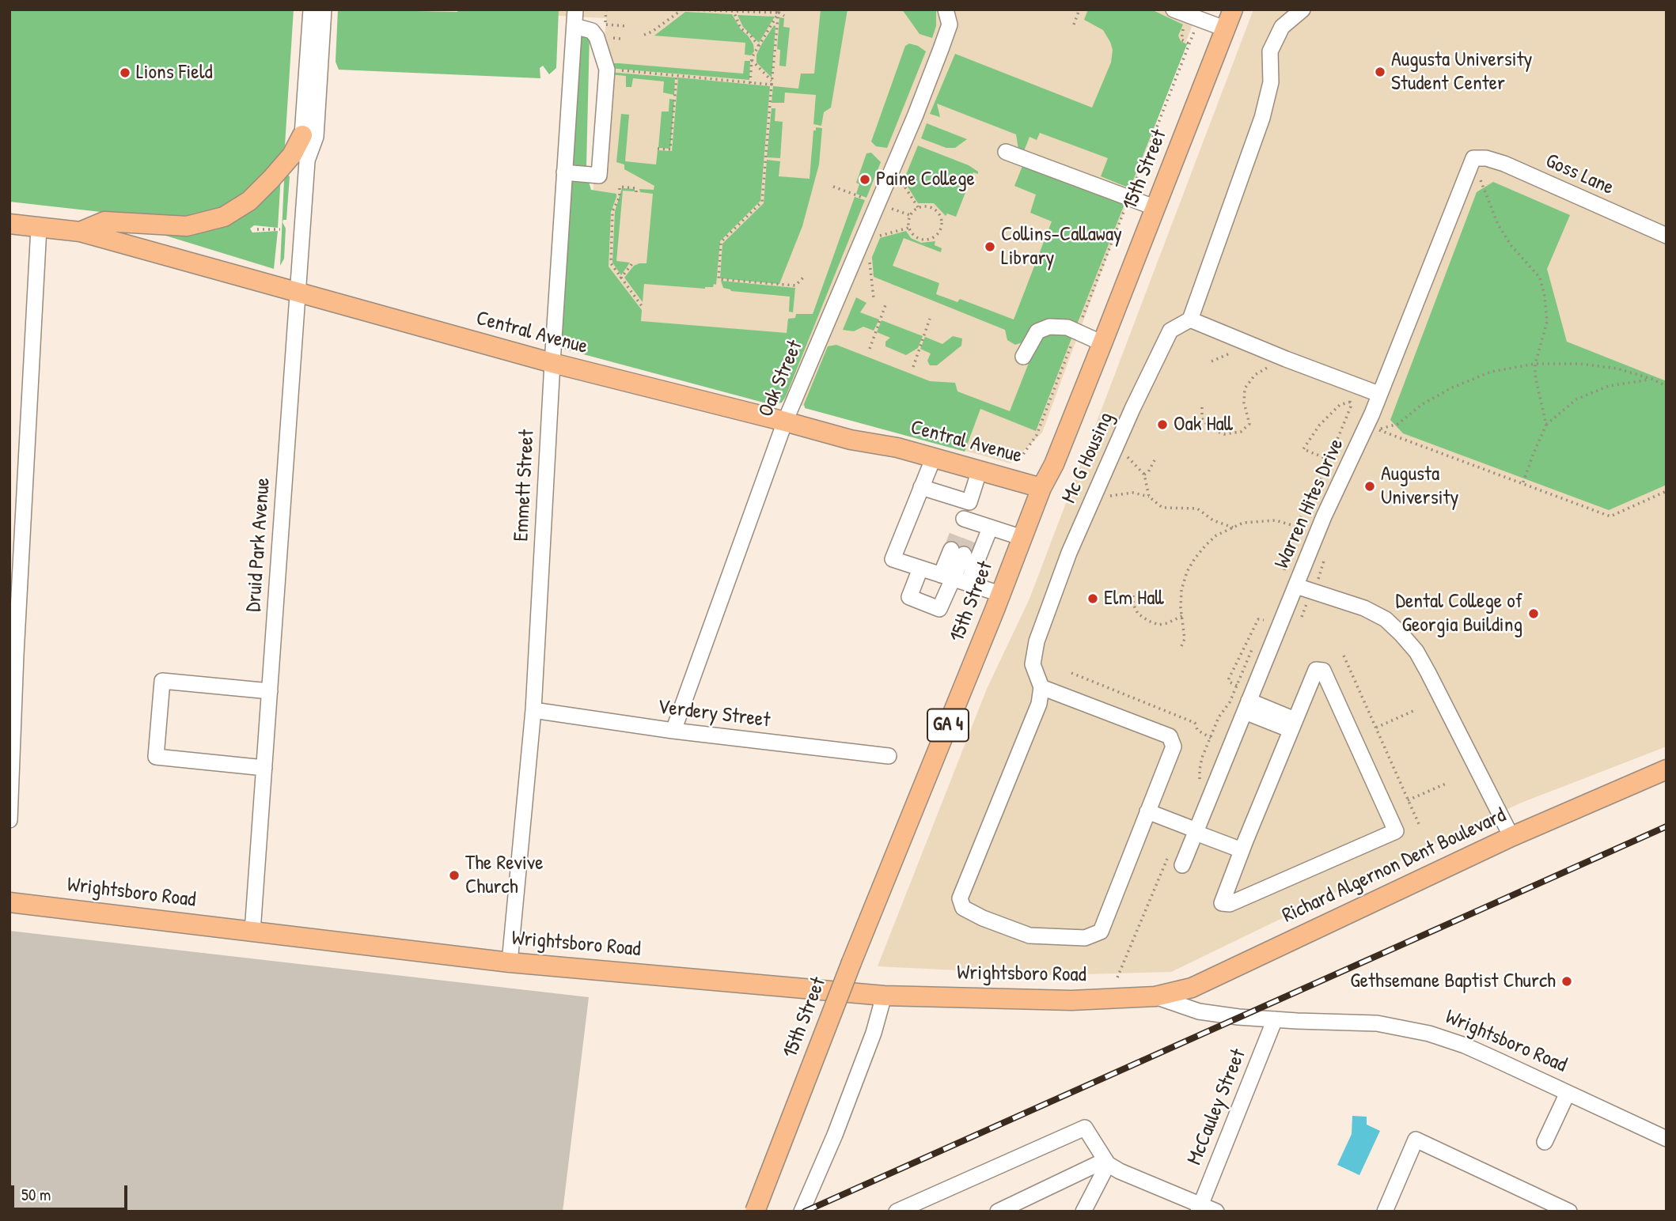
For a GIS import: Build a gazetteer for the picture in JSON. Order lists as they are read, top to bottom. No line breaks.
{"streets":{"main road":["15th Street","Central Avenue","GA 4","Richard Algernon Dent Boulevard","Wrightsboro Road"],"street":["Goss Lane","Oak Street","Mc G Housing","Emmett Street","Warren Hites Drive","Druid Park Avenue","Verdery Street","McCauley Street"]},"crossings":[["15th Street","Central Avenue"],["Goss Lane","Warren Hites Drive"],["Central Avenue","Oak Street"],["Central Avenue","Emmett Street"],["Central Avenue","Druid Park Avenue"],["Oak Street","Verdery Street"],["Emmett Street","Verdery Street"],["Emmett Street","Wrightsboro Road"],["Druid Park Avenue","Wrightsboro Road"],["Richard Algernon Dent Boulevard","Wrightsboro Road"],["Wrightsboro Road","McCauley Street"]],"places":["Augusta University Student Center","Lions Field","Paine College","Collins-Callaway Library","Oak Hall","Augusta University","Elm Hall","Dental College of Georgia Building","The Revive Church","Gethsemane Baptist Church"],"scale_bar":"50 m"}
